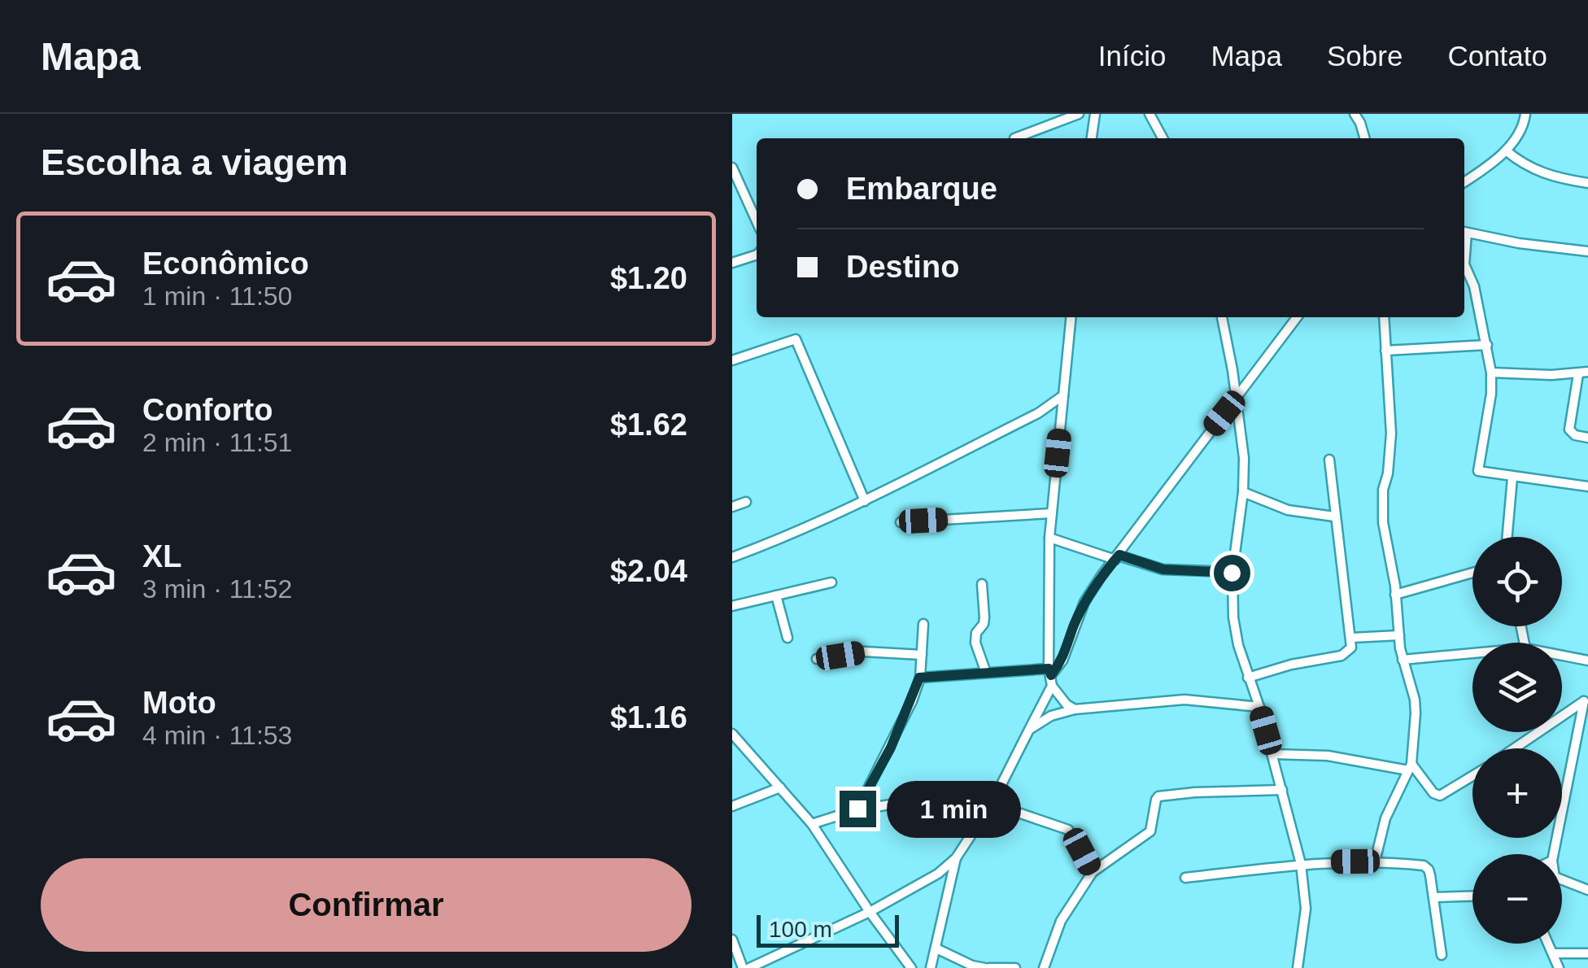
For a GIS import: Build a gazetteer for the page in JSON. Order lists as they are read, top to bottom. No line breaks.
{"scale_bar":"100 m","page":{"header":"Mapa","nav":["Início","Mapa","Sobre","Contato"],"heading":"Escolha a viagem","banner":["Embarque","Destino"],"list":[{"name":"Econômico","note":"1 min · 11:50","value":"$1.20"},{"name":"Conforto","note":"2 min · 11:51","value":"$1.62"},{"name":"XL","note":"3 min · 11:52","value":"$2.04"},{"name":"Moto","note":"4 min · 11:53","value":"$1.16"}],"map_buttons":["+","−"],"bubble":"1 min","buttons":"Confirmar","scale":"100 m"}}
